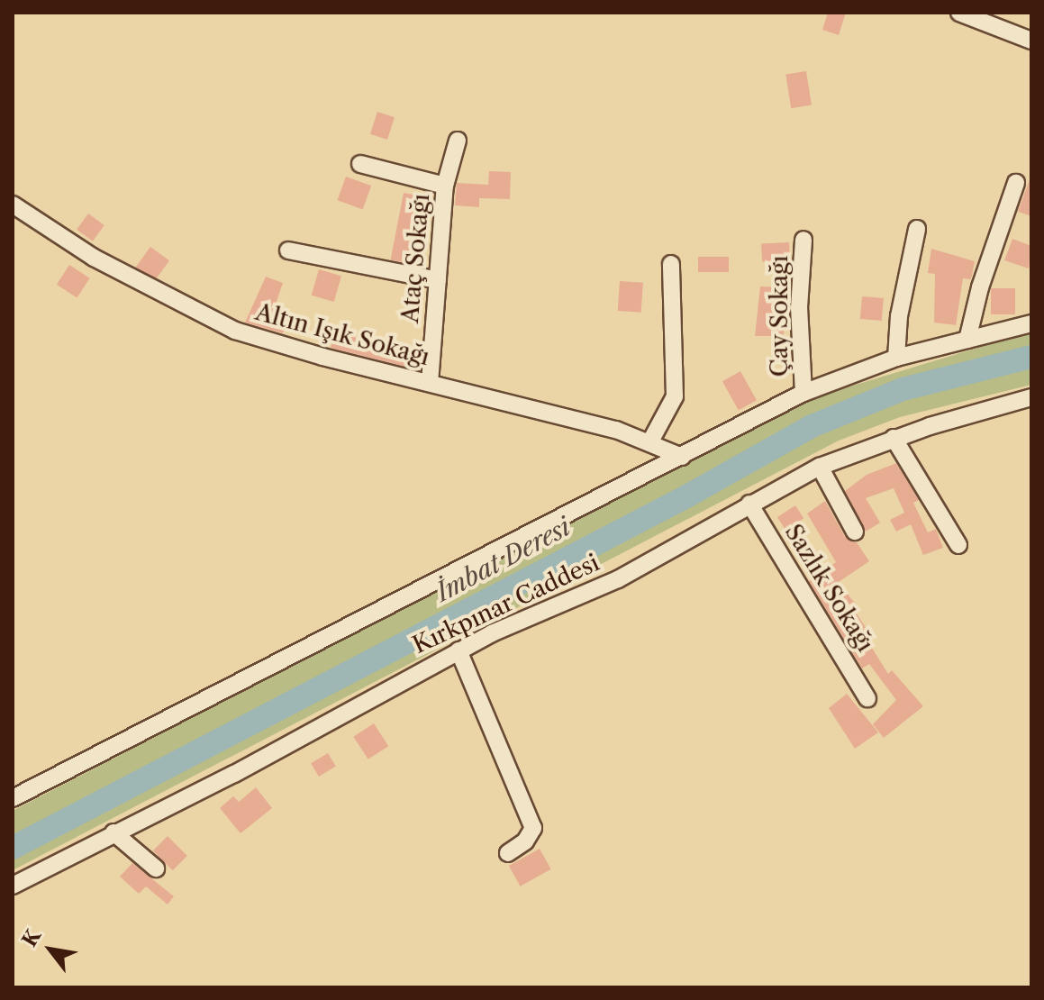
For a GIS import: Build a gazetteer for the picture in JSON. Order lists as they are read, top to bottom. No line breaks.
{"streets":{"street":["Ataç Sokağı","Çay Sokağı","Altın Işık Sokağı","Sazlık Sokağı","Kırkpınar Caddesi"]},"crossings":[["Ataç Sokağı","Altın Işık Sokağı"],["Sazlık Sokağı","Kırkpınar Caddesi"]],"water":["İmbat Deresi"],"north":"top left"}
